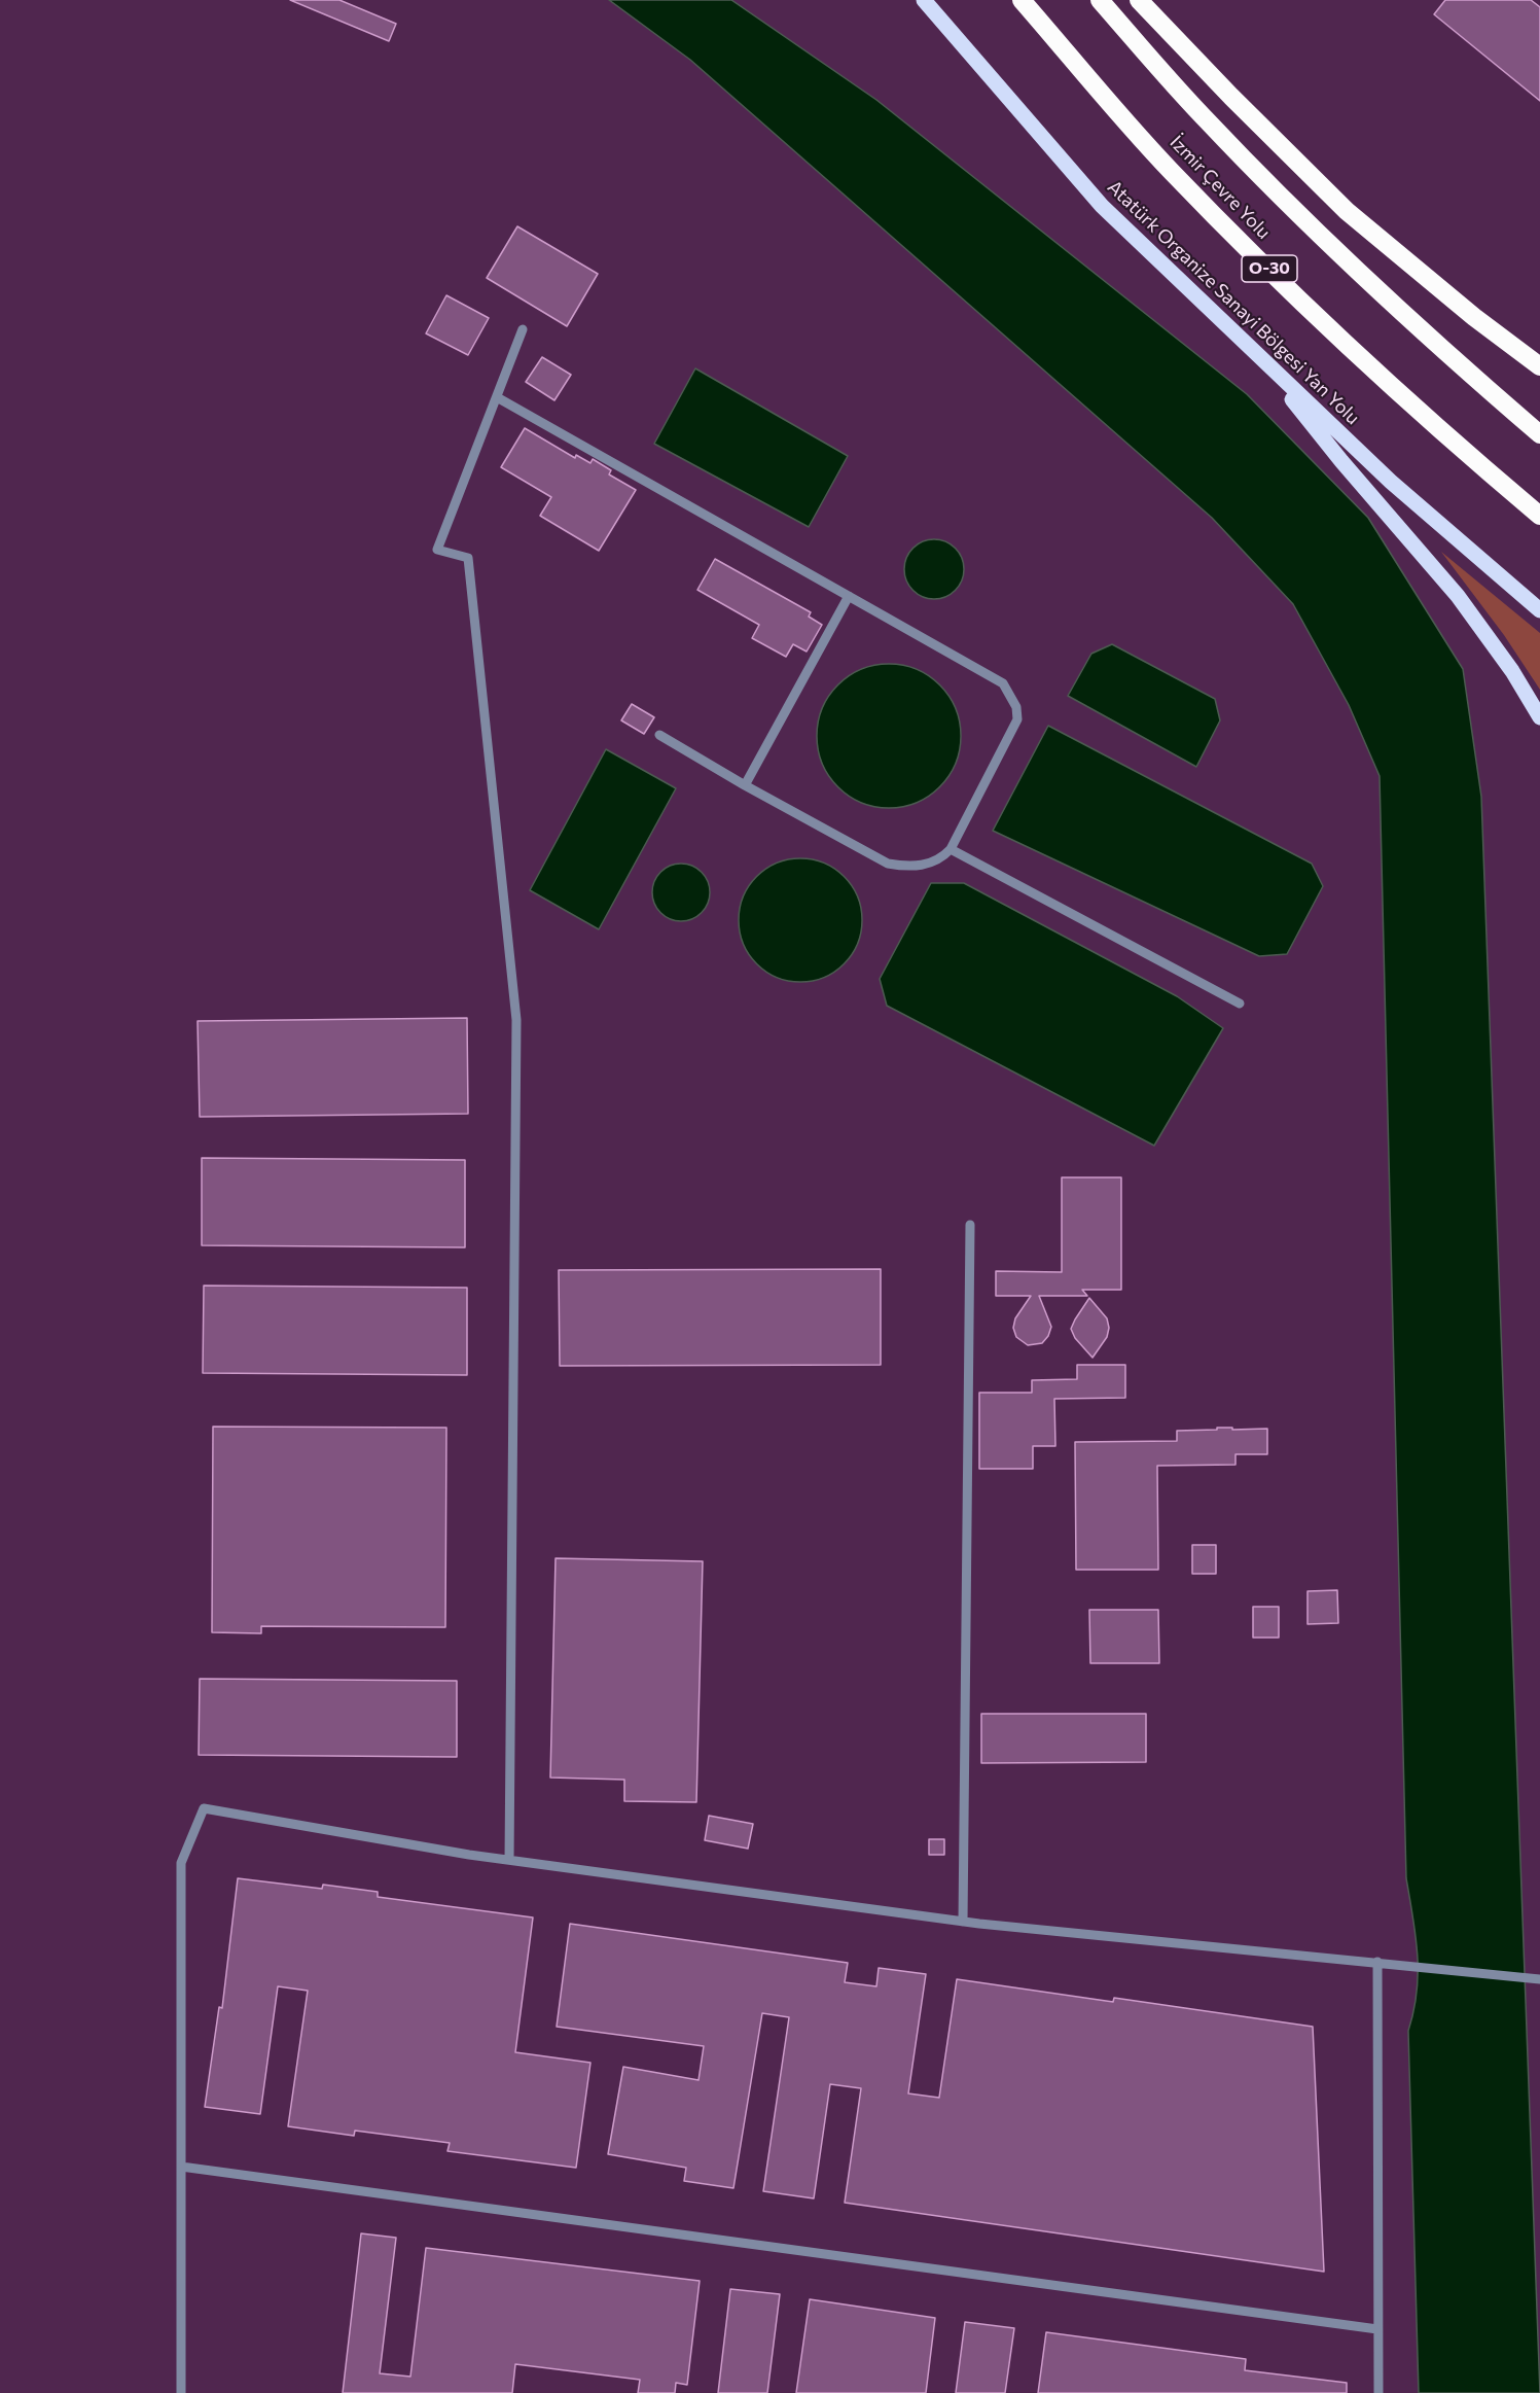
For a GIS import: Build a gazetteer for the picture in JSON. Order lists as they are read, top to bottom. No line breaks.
{"streets":{"highway":["İzmir Çevre Yolu","O-30"],"main road":["Atatürk Organize Sanayi Bölgesi Yan Yolu"]}}
